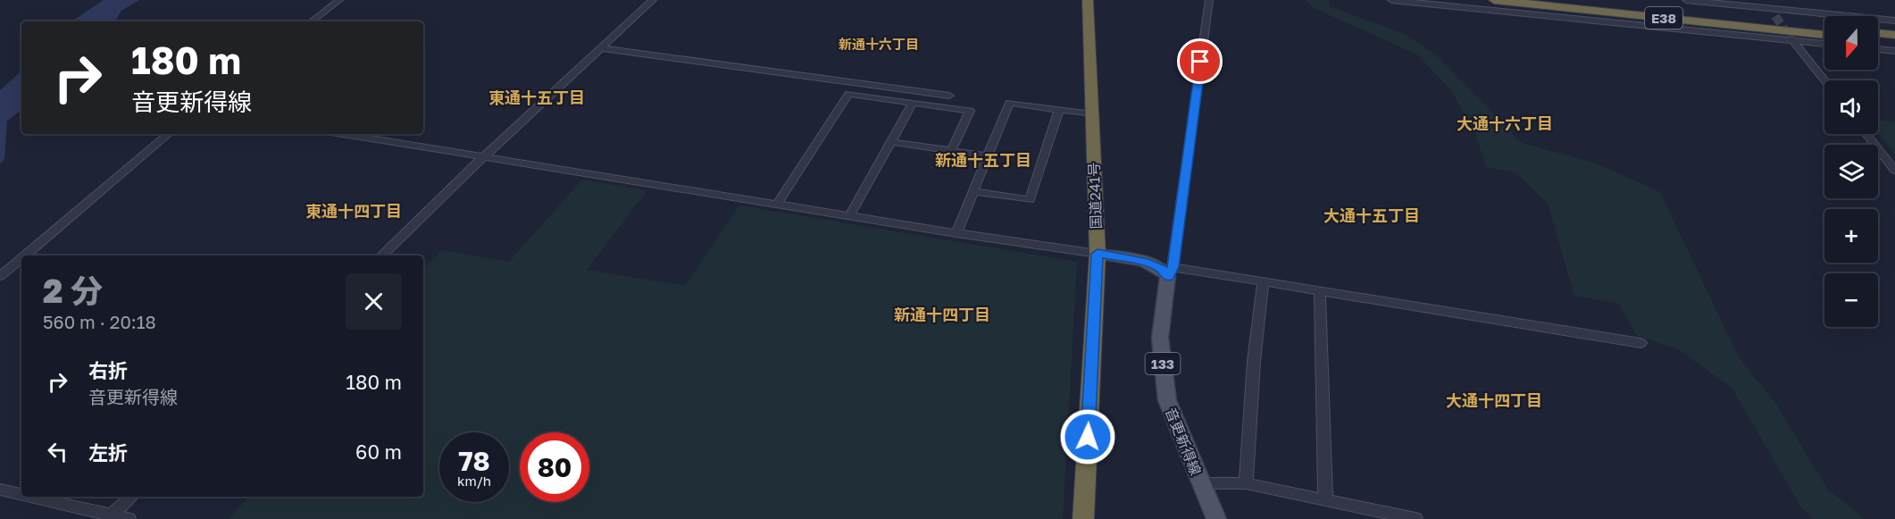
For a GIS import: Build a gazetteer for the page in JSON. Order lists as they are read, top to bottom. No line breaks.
{"streets":{"highway":["E38","国道241号"],"main road":["133","音更新得線"]},"districts":["新通十六丁目","東通十五丁目","大通十六丁目","新通十五丁目","東通十四丁目","大通十五丁目","新通十四丁目","大通十四丁目"],"north":"bottom","page":{"map_buttons":["+","−"],"turn":["180 m","音更新得線"],"heading":["2 分","560 m · 20:18"],"list":[{"name":"右折","note":"音更新得線","value":"180 m"},{"name":"左折","value":"60 m"}],"speed":"78 km/h","limit":"80"}}
